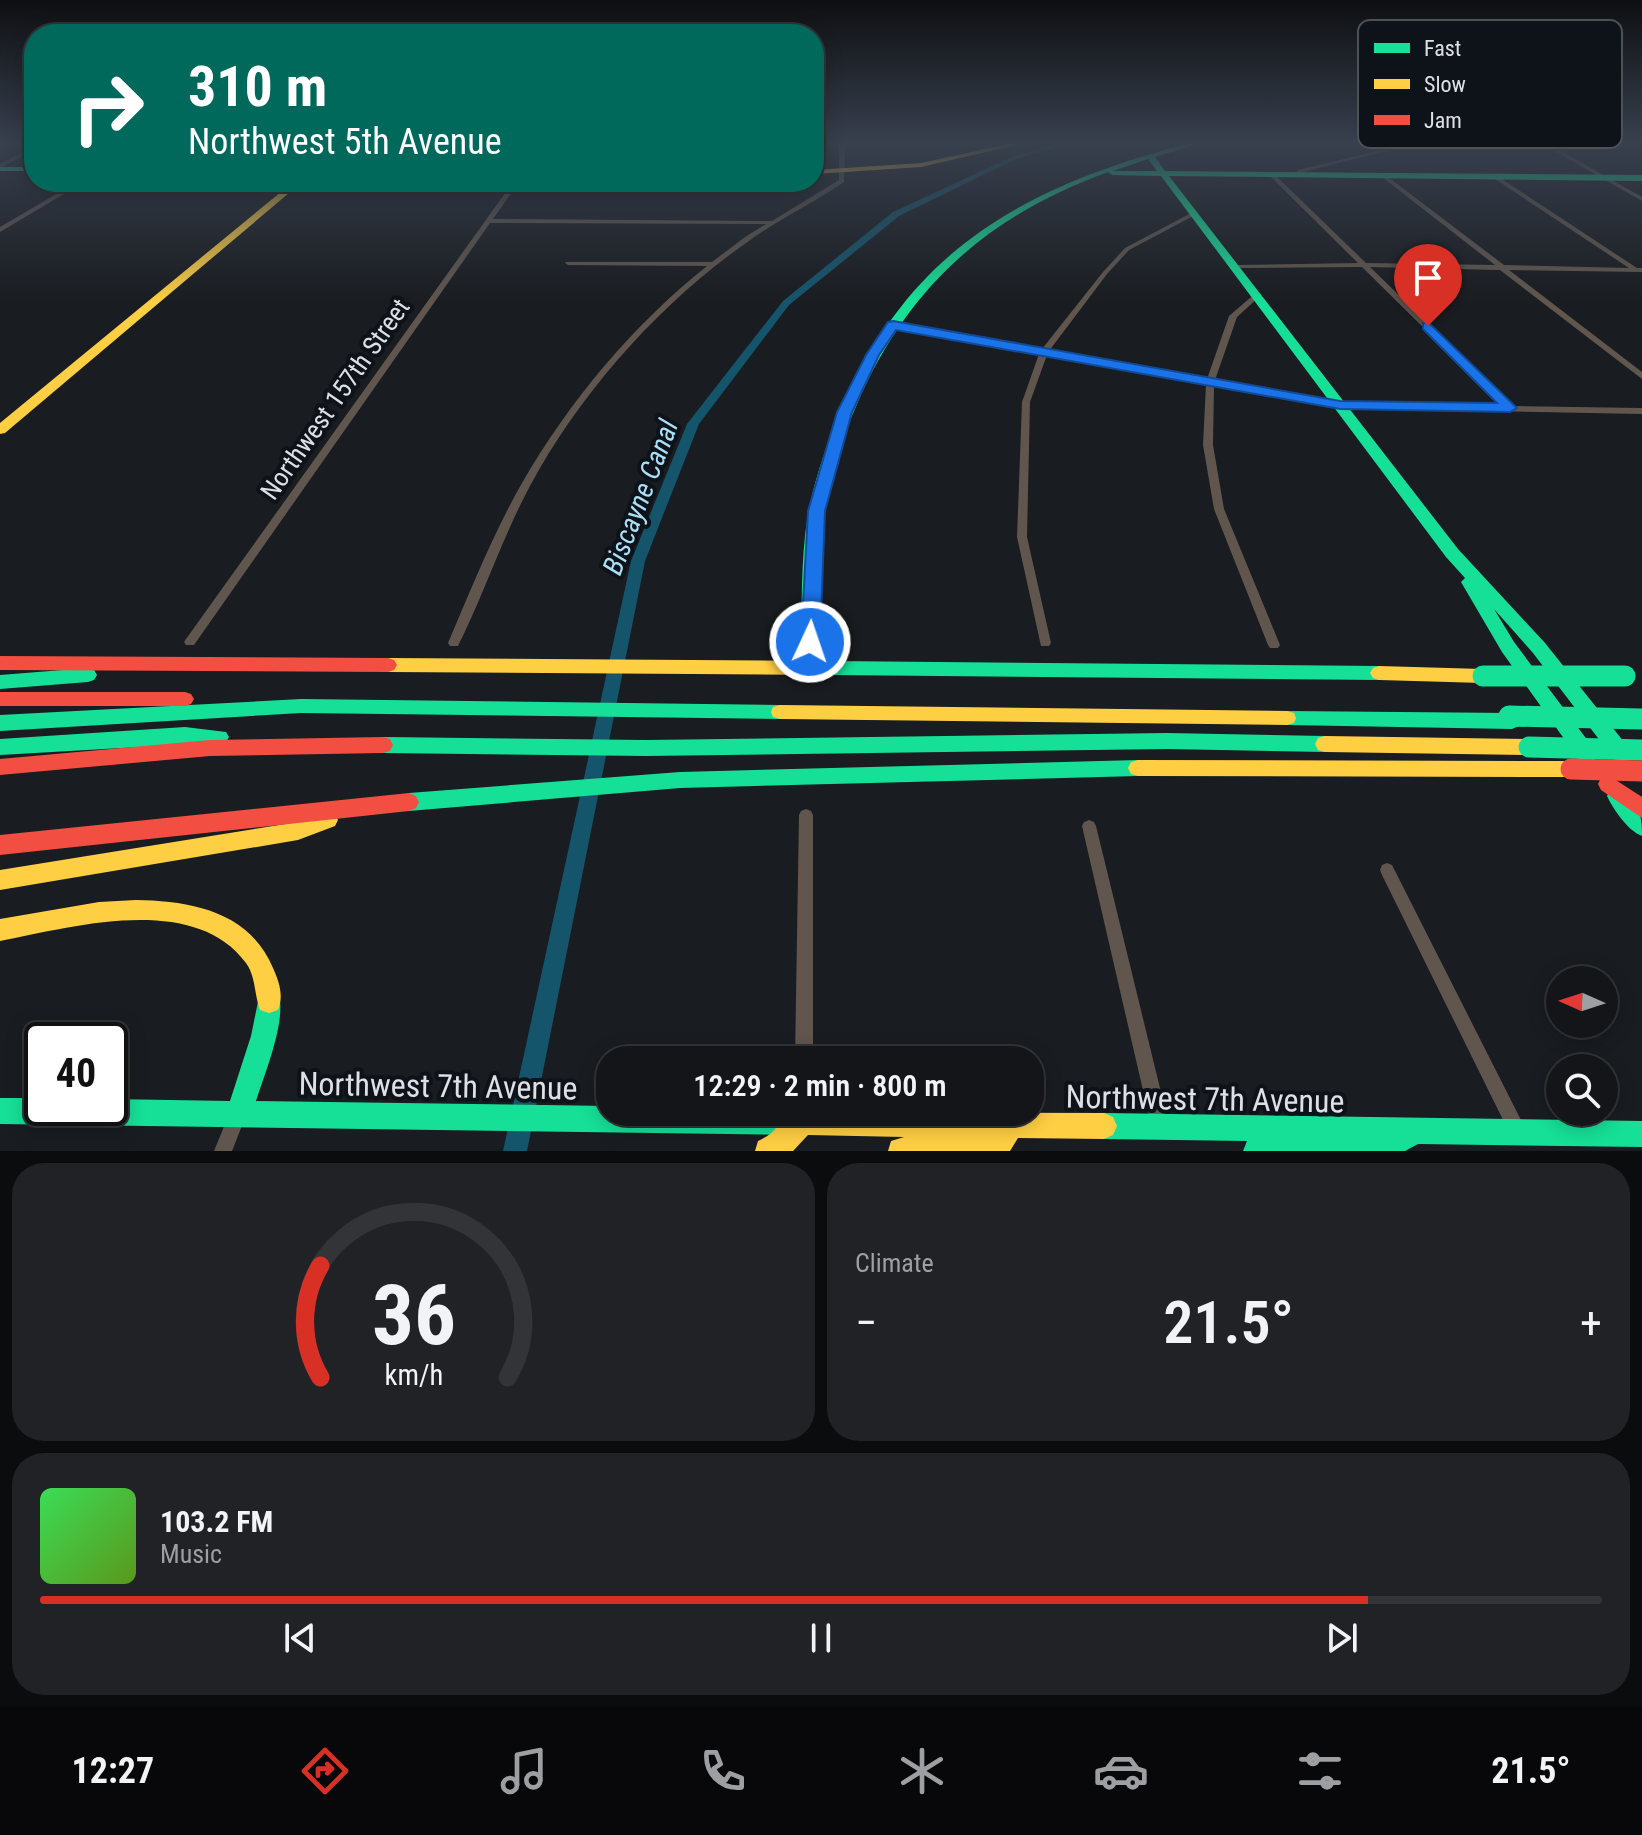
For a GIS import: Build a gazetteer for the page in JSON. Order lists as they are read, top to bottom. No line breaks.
{"streets":{"main road":["Northwest 7th Avenue"],"street":["Northwest 157th Street"]},"water":["Biscayne Canal"],"legend":["Fast","Slow","Jam"],"north":"left","page":{"turn":["310 m","Northwest 5th Avenue"],"limit":"40","trip":"12:29 · 2 min · 800 m","tile":"Climate","heat":["−","21.5°","+"],"song":["103.2 FM","Music"],"tabs":["12:27","21.5°"],"gauge":["36","km/h"]}}
